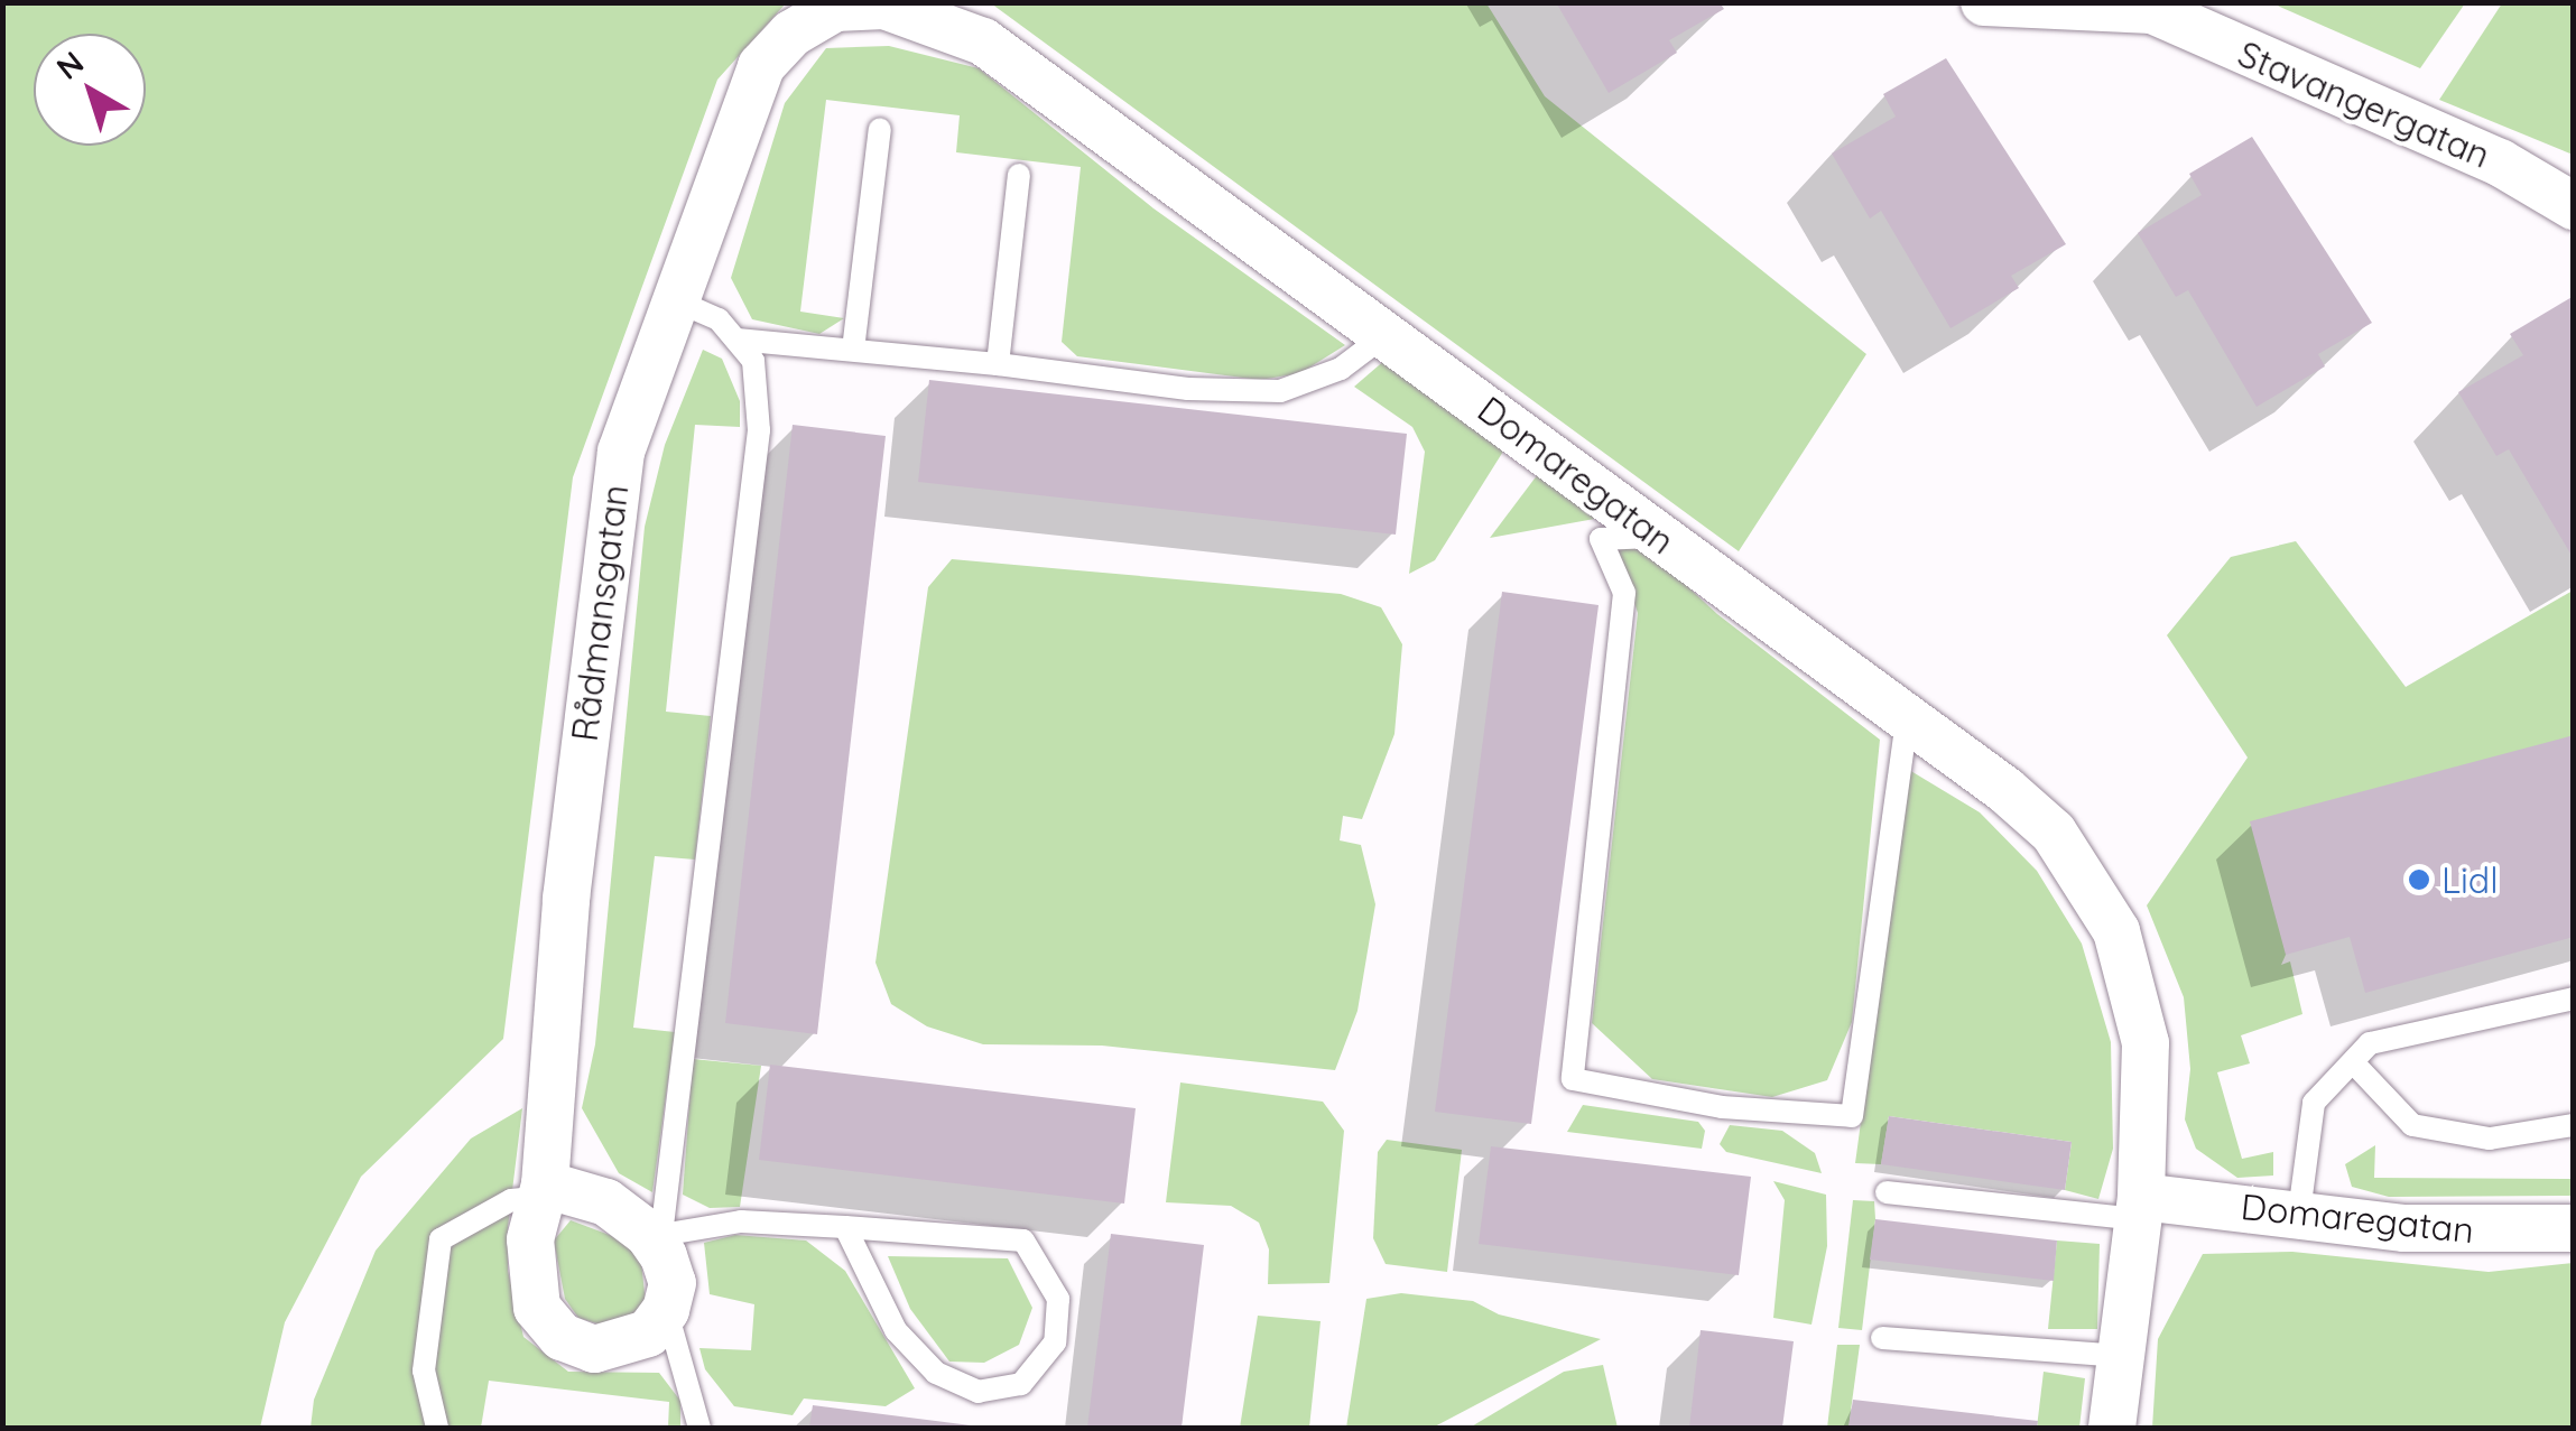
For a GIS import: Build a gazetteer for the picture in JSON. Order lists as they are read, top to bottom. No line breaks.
{"streets":{"street":["Stavangergatan","Domaregatan","Rådmansgatan"]},"crossings":[["Domaregatan","Rådmansgatan"]],"places":["Lidl"],"north":"top left"}
